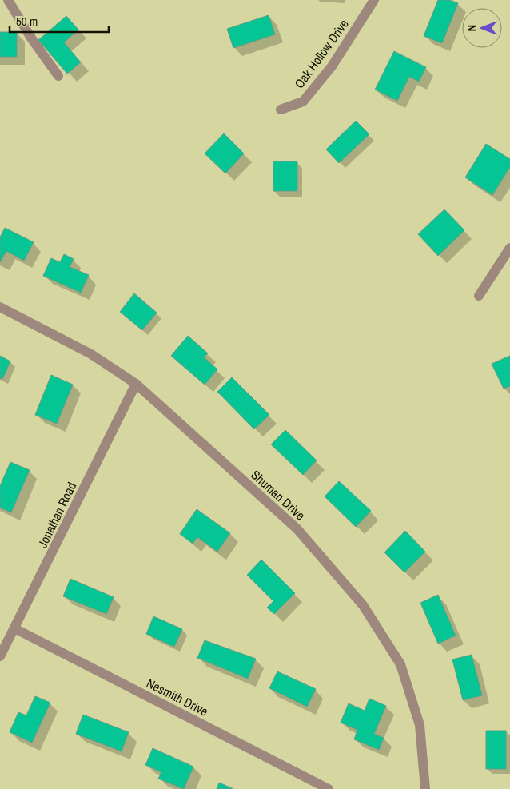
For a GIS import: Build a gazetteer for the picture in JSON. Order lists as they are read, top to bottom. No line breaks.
{"streets":{"street":["Oak Hollow Drive","Shuman Drive","Jonathan Road","Nesmith Drive"]},"crossings":[["Shuman Drive","Jonathan Road"],["Jonathan Road","Nesmith Drive"]],"scale_bar":"50 m","north":"left"}
